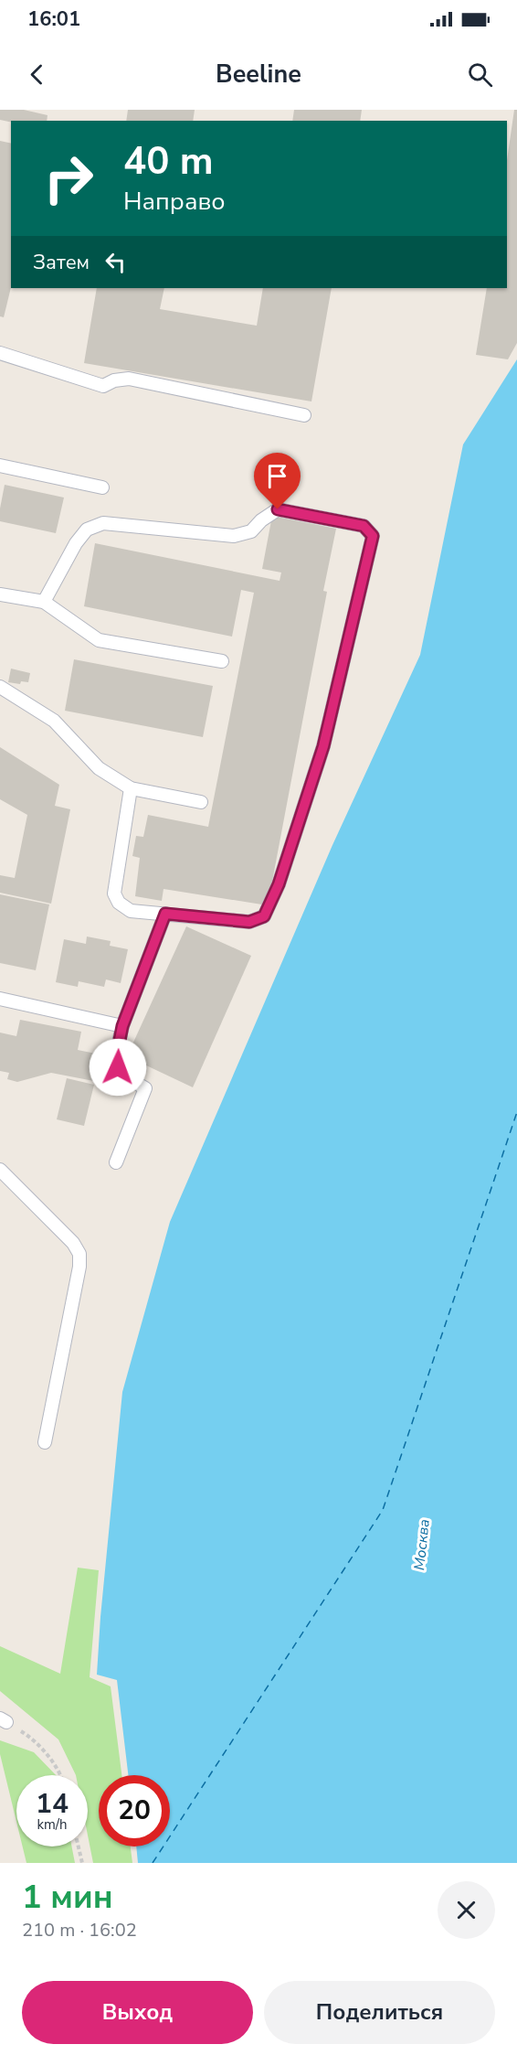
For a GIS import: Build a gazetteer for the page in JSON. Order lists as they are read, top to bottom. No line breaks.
{"water":["Москва"],"page":{"status":"16:01","header":"Beeline","turn":["40 m","Направо"],"then":"Затем","speed":"14 km/h","limit":"20","heading":["1 мин","210 m · 16:02"],"buttons":["Выход","Поделиться"]}}
